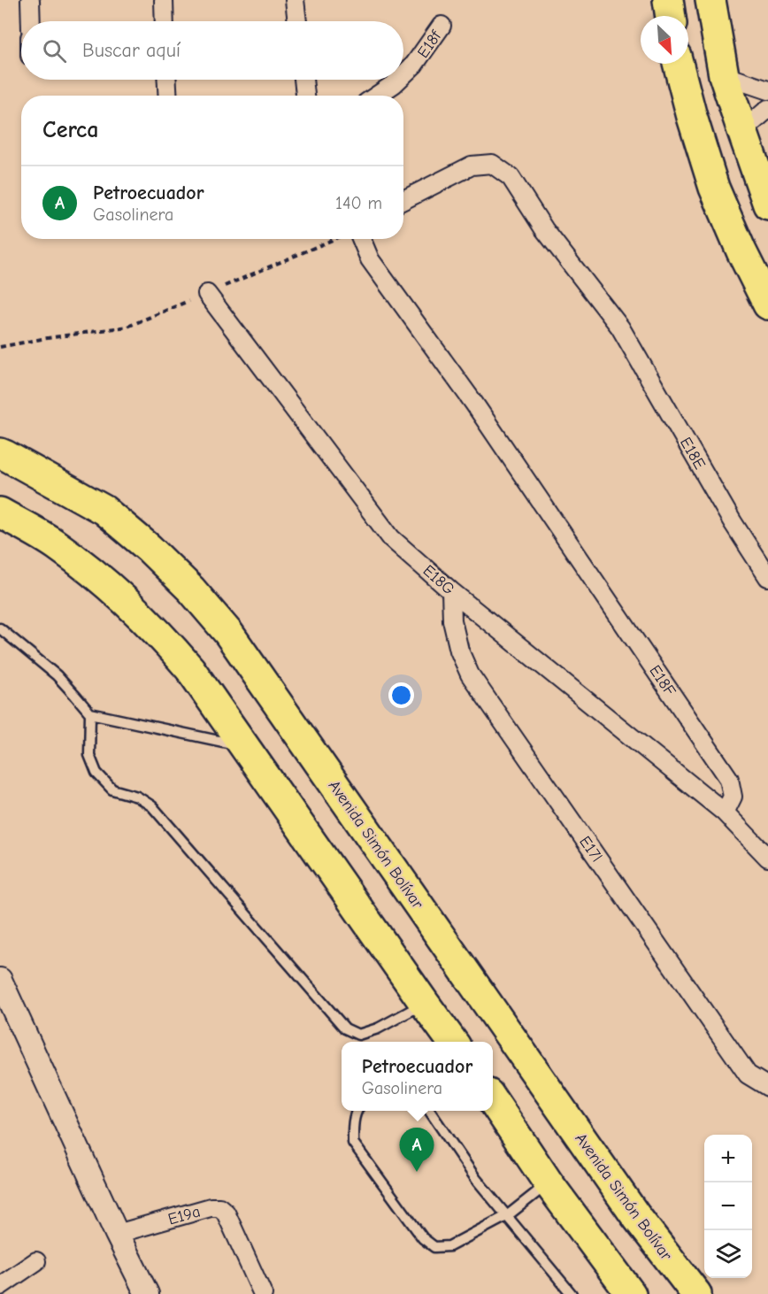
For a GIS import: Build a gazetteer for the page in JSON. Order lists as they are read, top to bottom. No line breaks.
{"streets":{"highway":["Avenida Simón Bolívar"],"street":["E18f","E18E","E18G","E18F","E17l","E19a"]},"crossings":[["E18G","E18F"],["E18G","E17l"]],"north":"bottom right","page":{"search":"Buscar aquí","heading":"Cerca","list":[{"mark":"A","name":"Petroecuador","note":"Gasolinera","value":"140 m"}],"popup":["Petroecuador","Gasolinera"],"pins":"A","map_buttons":["+","−"]}}
